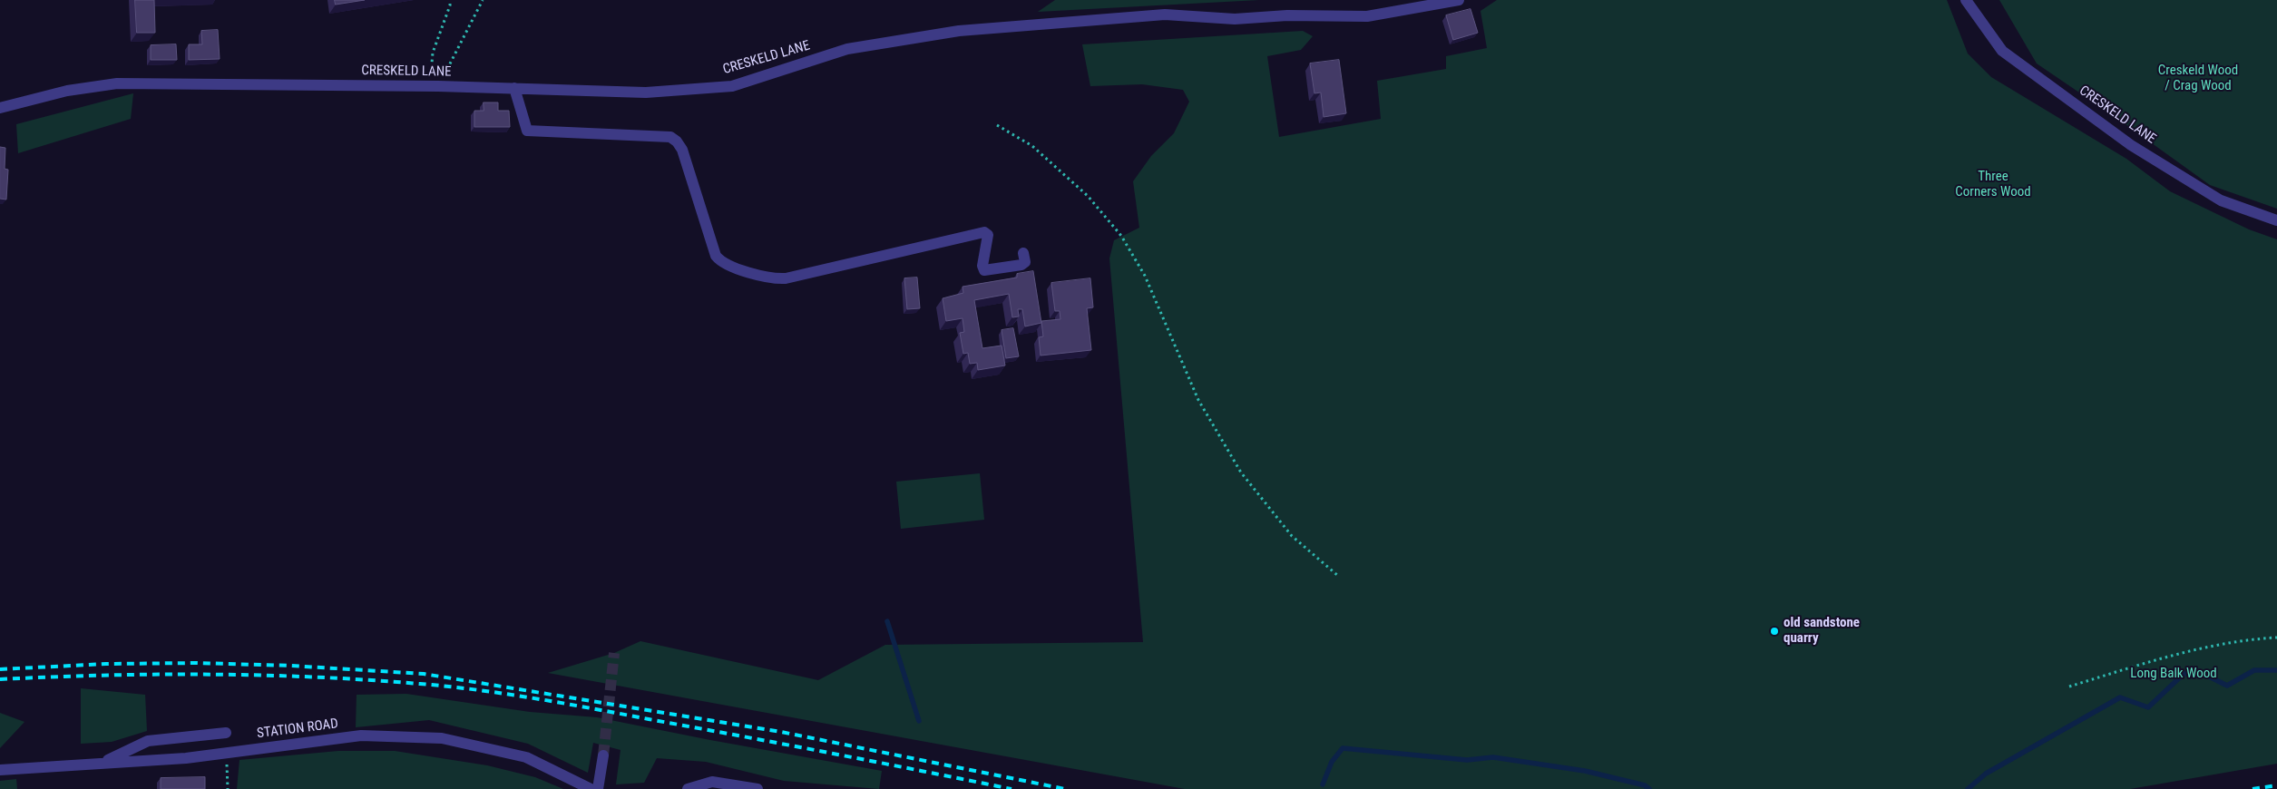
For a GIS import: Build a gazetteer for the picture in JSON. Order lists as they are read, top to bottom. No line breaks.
{"streets":{"street":["CRESKELD LANE","STATION ROAD"]},"parks":["Creskeld Wood / Crag Wood","Three Corners Wood","Long Balk Wood"],"places":["old sandstone quarry"]}
